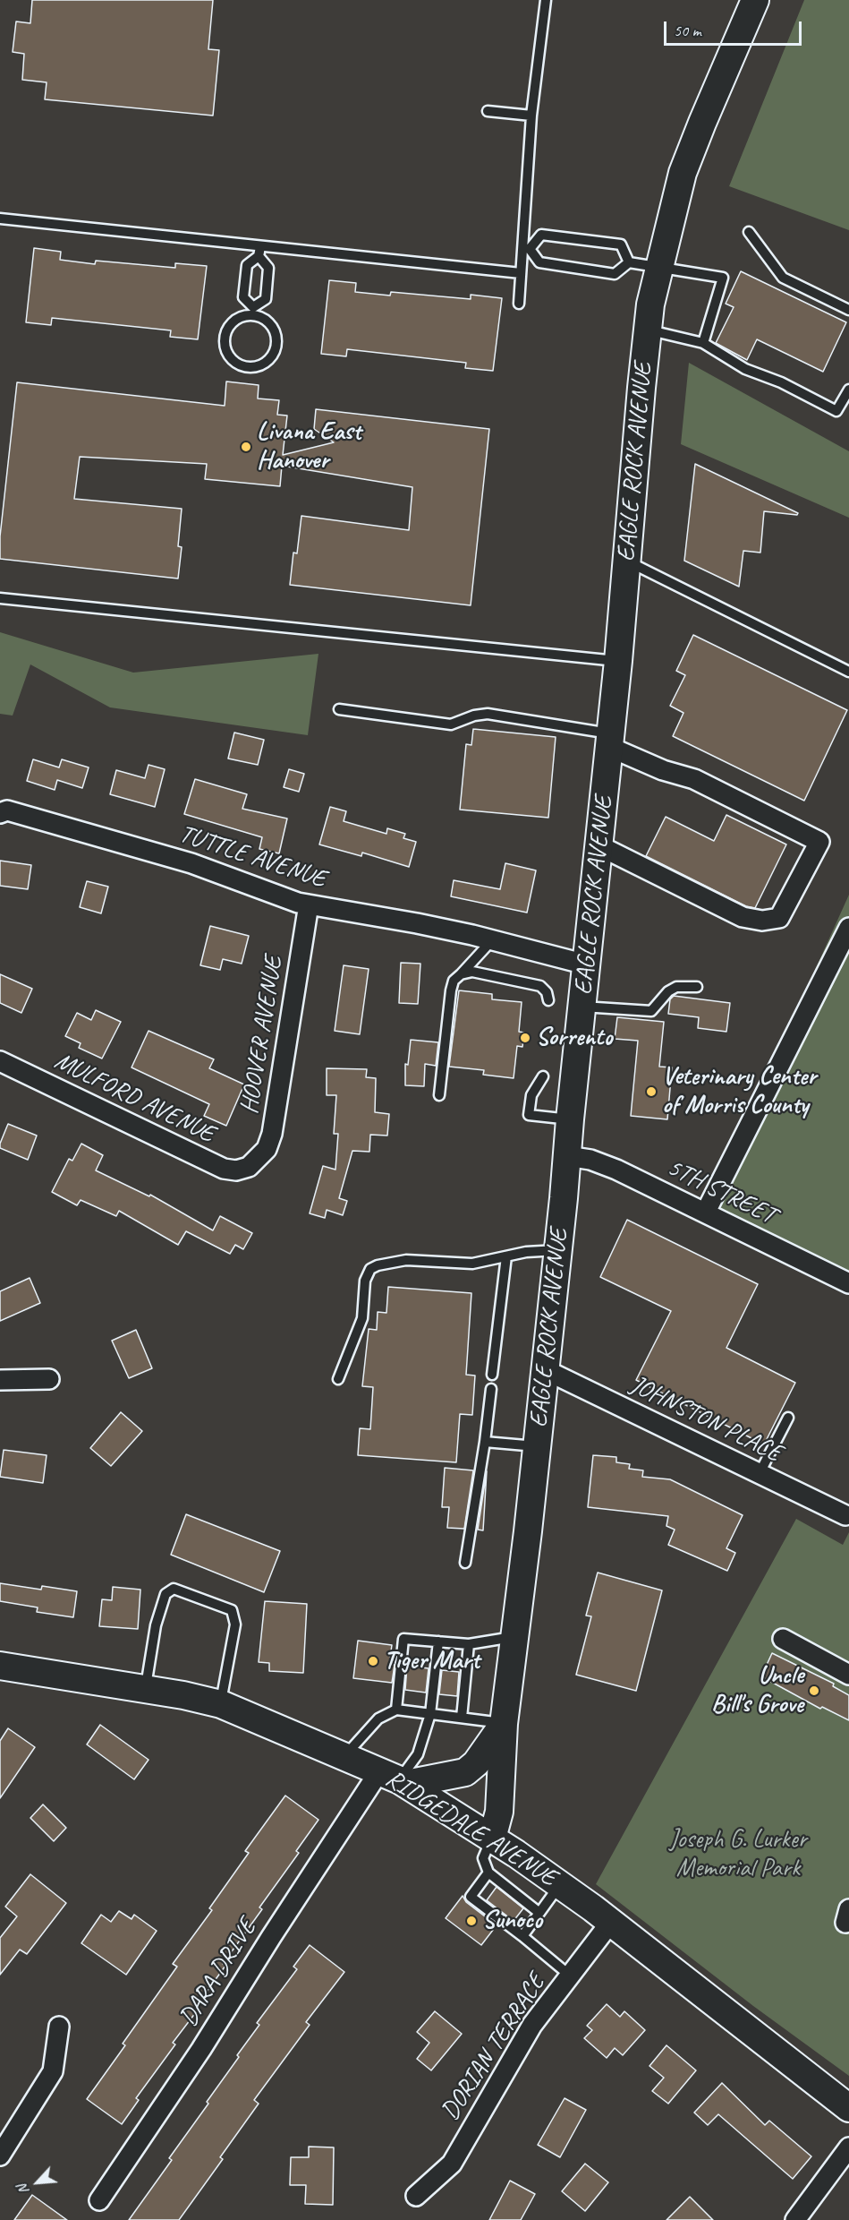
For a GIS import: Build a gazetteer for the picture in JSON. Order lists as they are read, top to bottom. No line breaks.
{"streets":{"main road":["EAGLE ROCK AVENUE","RIDGEDALE AVENUE"],"street":["TUTTLE AVENUE","HOOVER AVENUE","MULFORD AVENUE","5TH STREET","JOHNSTON PLACE","DARA DRIVE","DORIAN TERRACE"]},"crossings":[["EAGLE ROCK AVENUE","TUTTLE AVENUE"],["EAGLE ROCK AVENUE","5TH STREET"],["EAGLE ROCK AVENUE","JOHNSTON PLACE"],["EAGLE ROCK AVENUE","RIDGEDALE AVENUE"],["TUTTLE AVENUE","HOOVER AVENUE"],["HOOVER AVENUE","MULFORD AVENUE"],["RIDGEDALE AVENUE","DARA DRIVE"],["RIDGEDALE AVENUE","DORIAN TERRACE"]],"parks":["Joseph G. Lurker Memorial Park"],"places":["Livana East Hanover","Sorrento","Veterinary Center of Morris County","Tiger Mart","Uncle Bill's Grove","Sunoco"],"scale_bar":"50 m","north":"bottom left"}
